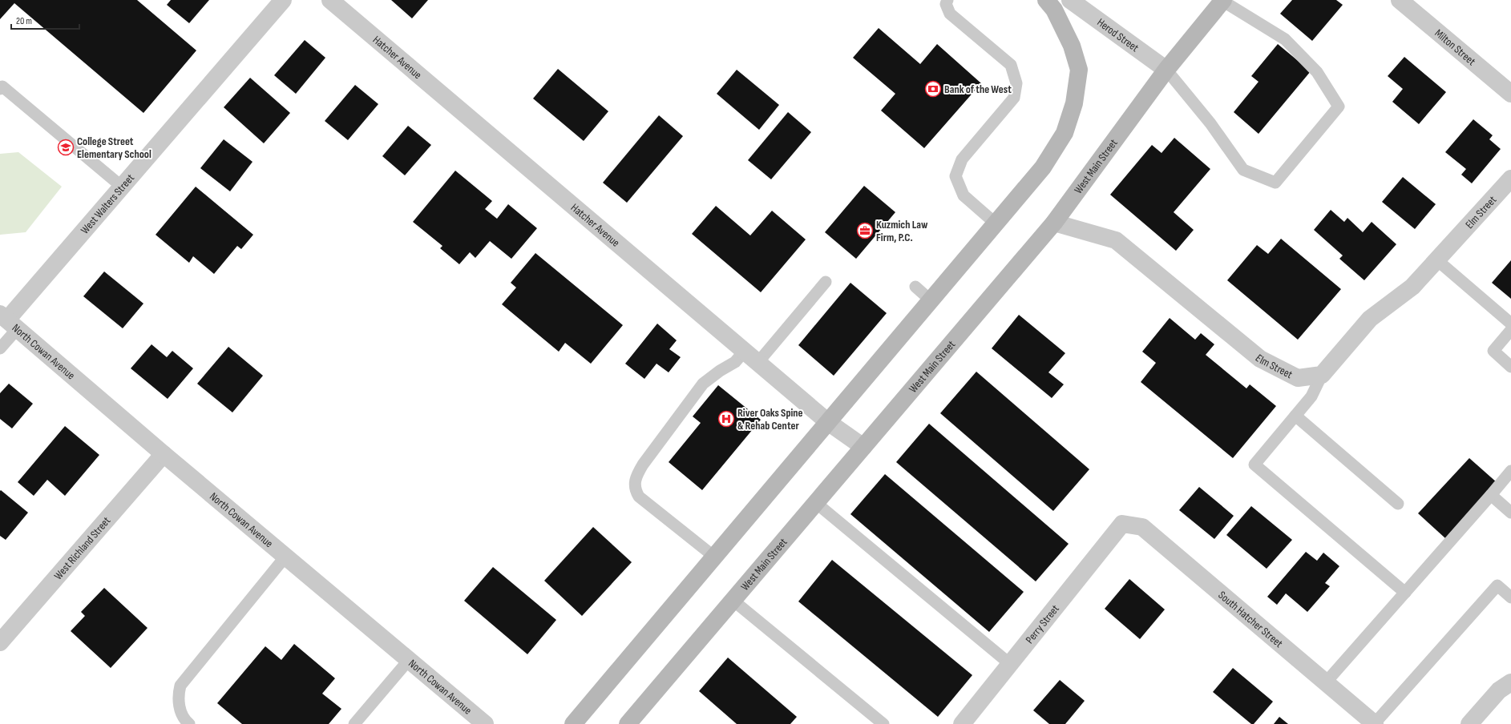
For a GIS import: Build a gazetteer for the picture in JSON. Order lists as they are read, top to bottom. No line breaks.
{"streets":{"main road":["West Main Street"],"street":["Herod Street","Milton Street","Hatcher Avenue","West Walters Street","Elm Street","North Cowan Avenue","West Richland Street","South Hatcher Street","Perry Street"]},"crossings":[["Herod Street","West Main Street"],["Hatcher Avenue","West Main Street"],["West Main Street","Elm Street"],["West Walters Street","North Cowan Avenue"],["North Cowan Avenue","West Richland Street"],["South Hatcher Street","Perry Street"]],"places":{"bank":["Bank of the West"],"school or university":["College Street Elementary School"],"office":["Kuzmich Law Firm, P.C."],"hospital":["River Oaks Spine & Rehab Center"]},"scale_bar":"20 m"}
